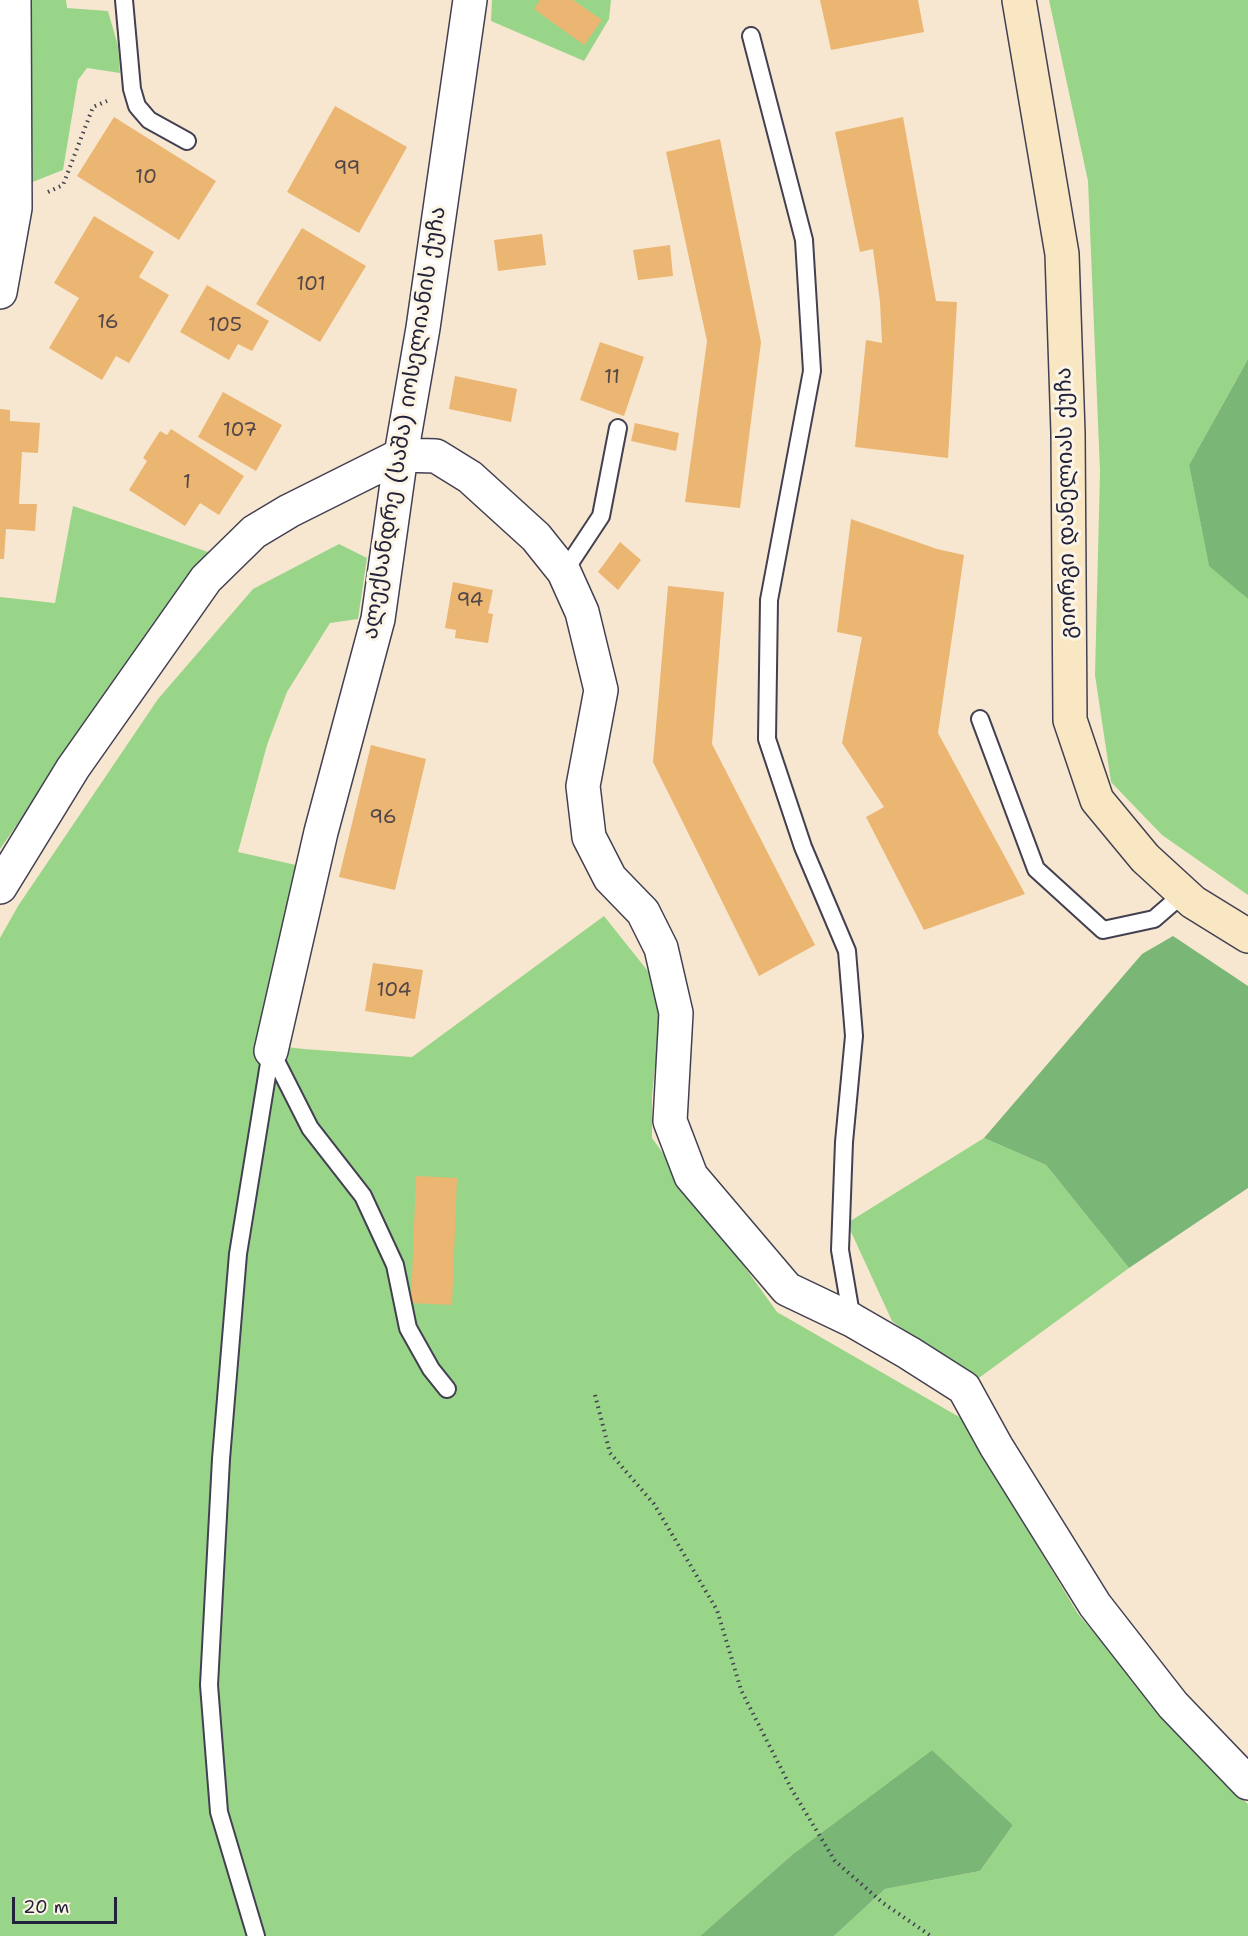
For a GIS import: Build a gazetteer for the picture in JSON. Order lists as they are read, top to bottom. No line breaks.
{"streets":{"street":["ალექსანდრე (საშა) იოსელიანის ქუჩა","გიორგი დანელიას ქუჩა"]},"house_numbers":["99","10","101","16","105","11","107","1","94","96","104"],"scale_bar":"20 m"}
